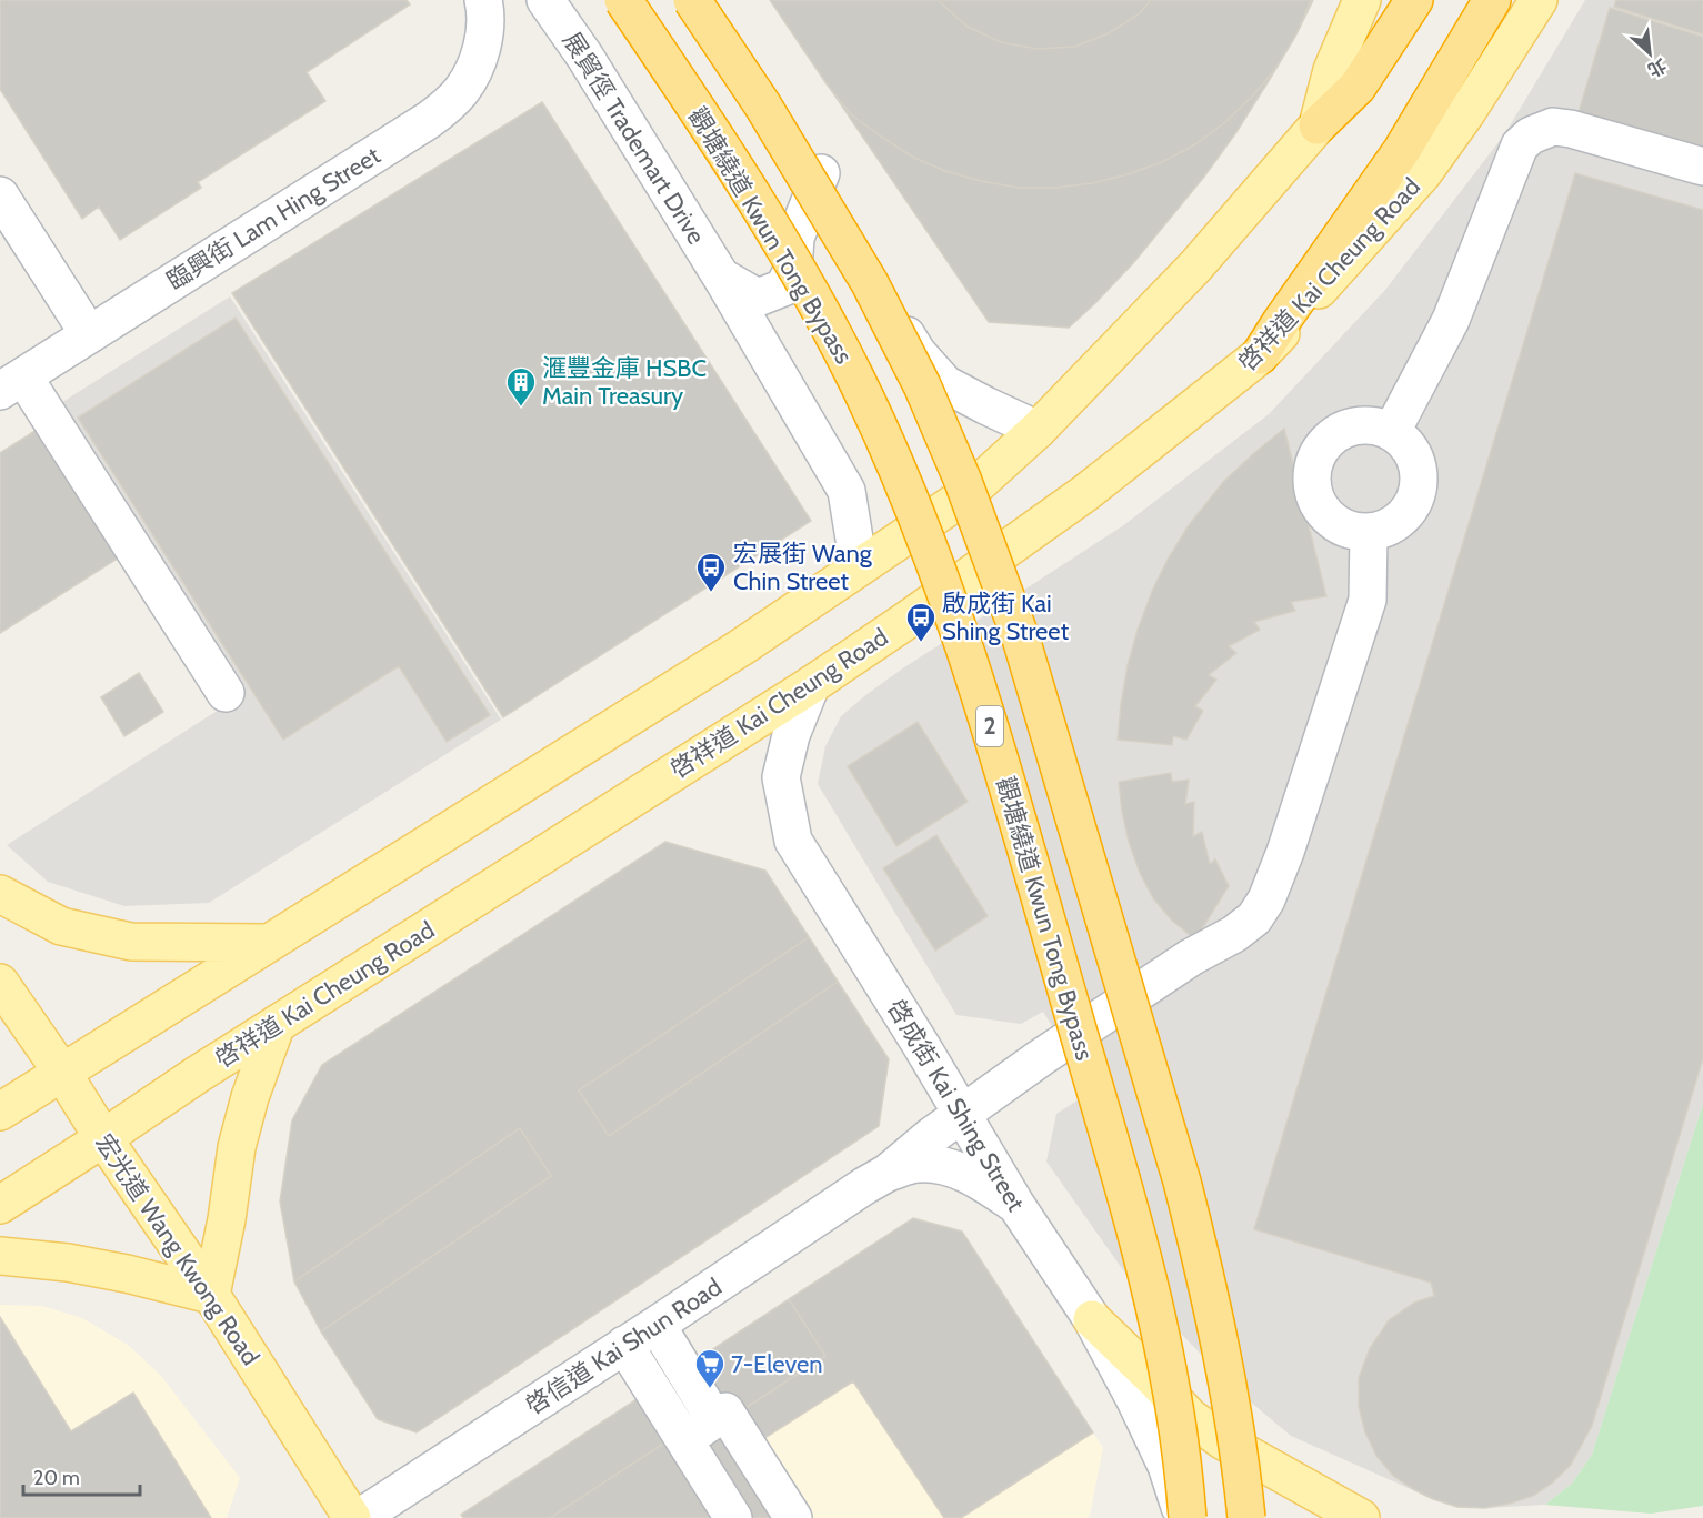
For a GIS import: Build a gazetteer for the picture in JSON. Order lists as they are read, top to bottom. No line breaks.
{"streets":{"highway":["觀塘繞道 Kwun Tong Bypass","2"],"main road":["啓祥道 Kai Cheung Road","宏光道 Wang Kwong Road"],"street":["展貿徑 Trademart Drive","臨興街 Lam Hing Street","啓成街 Kai Shing Street","啓信道 Kai Shun Road"]},"crossings":[["觀塘繞道 Kwun Tong Bypass","啓成街 Kai Shing Street"],["啓祥道 Kai Cheung Road","啓成街 Kai Shing Street"],["啓祥道 Kai Cheung Road","宏光道 Wang Kwong Road"],["啓成街 Kai Shing Street","啓信道 Kai Shun Road"]],"places":{"building":["滙豐金庫 HSBC Main Treasury"],"bus stop":["宏展街 Wang Chin Street","啟成街 Kai Shing Street"],"supermarket":["7-Eleven"]},"scale_bar":"20 m","north":"bottom right"}
